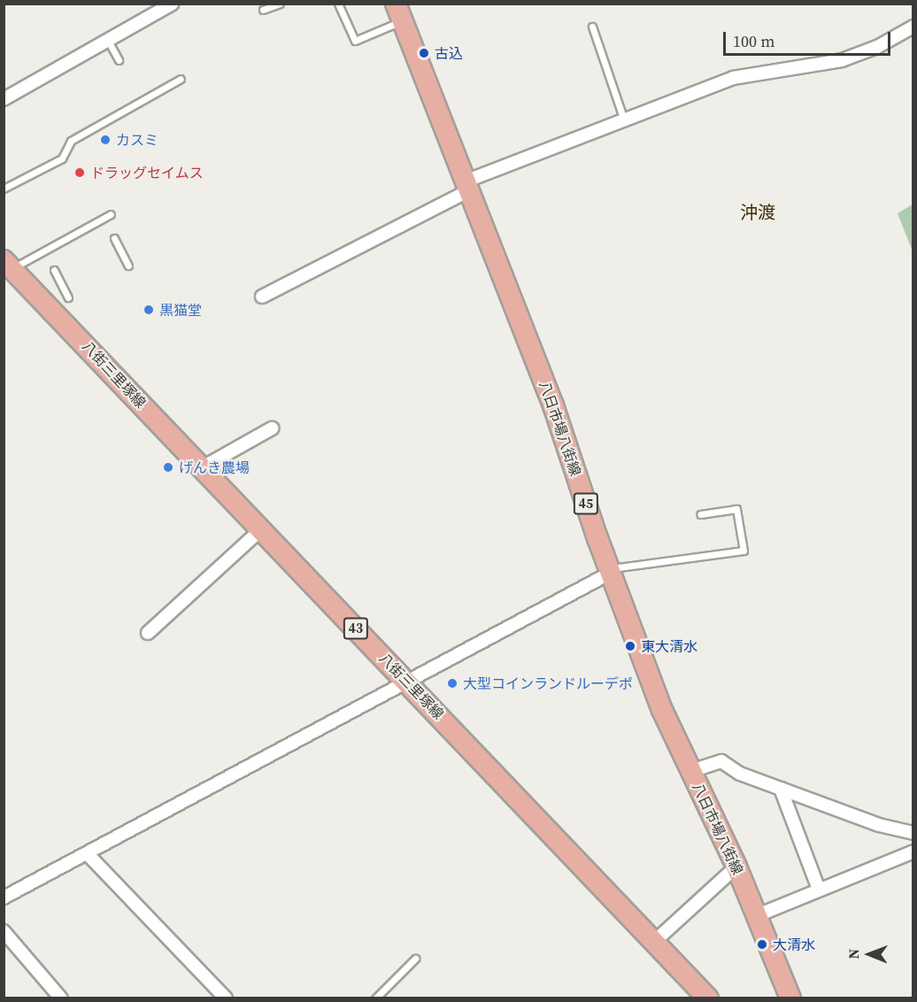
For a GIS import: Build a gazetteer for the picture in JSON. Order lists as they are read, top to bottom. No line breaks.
{"streets":{"main road":["八街三里塚線","八日市場八街線","45","43"]},"districts":["沖渡"],"places":["古込","カスミ","ドラッグセイムス","黒猫堂","げんき農場","東大清水","大型コインランドルーデポ","大清水"],"scale_bar":"100 m","north":"left"}
